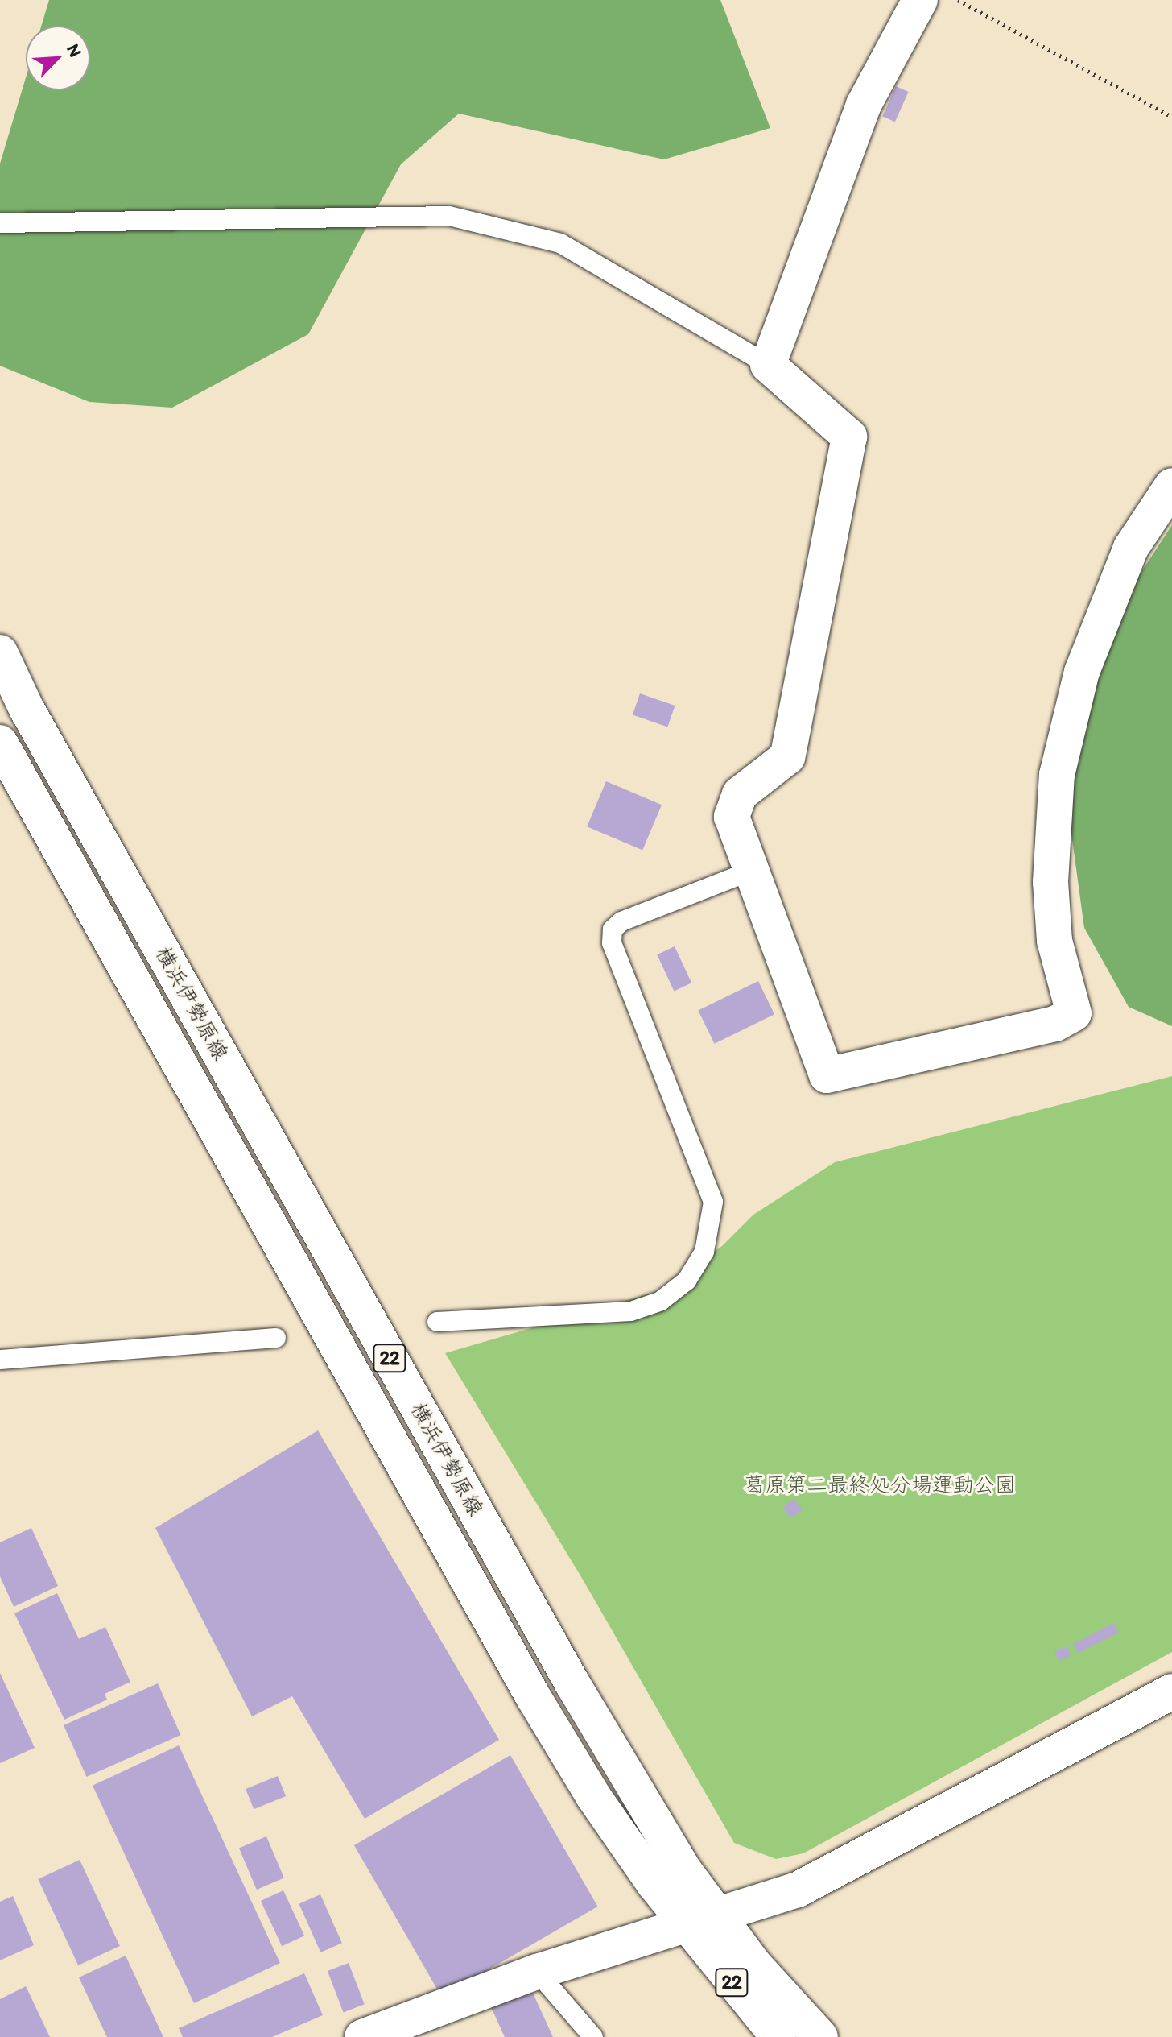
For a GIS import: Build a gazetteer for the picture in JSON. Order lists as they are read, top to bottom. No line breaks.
{"streets":{"main road":["横浜伊勢原線","22"]},"parks":["葛原第二最終処分場運動公園"],"north":"top right"}
